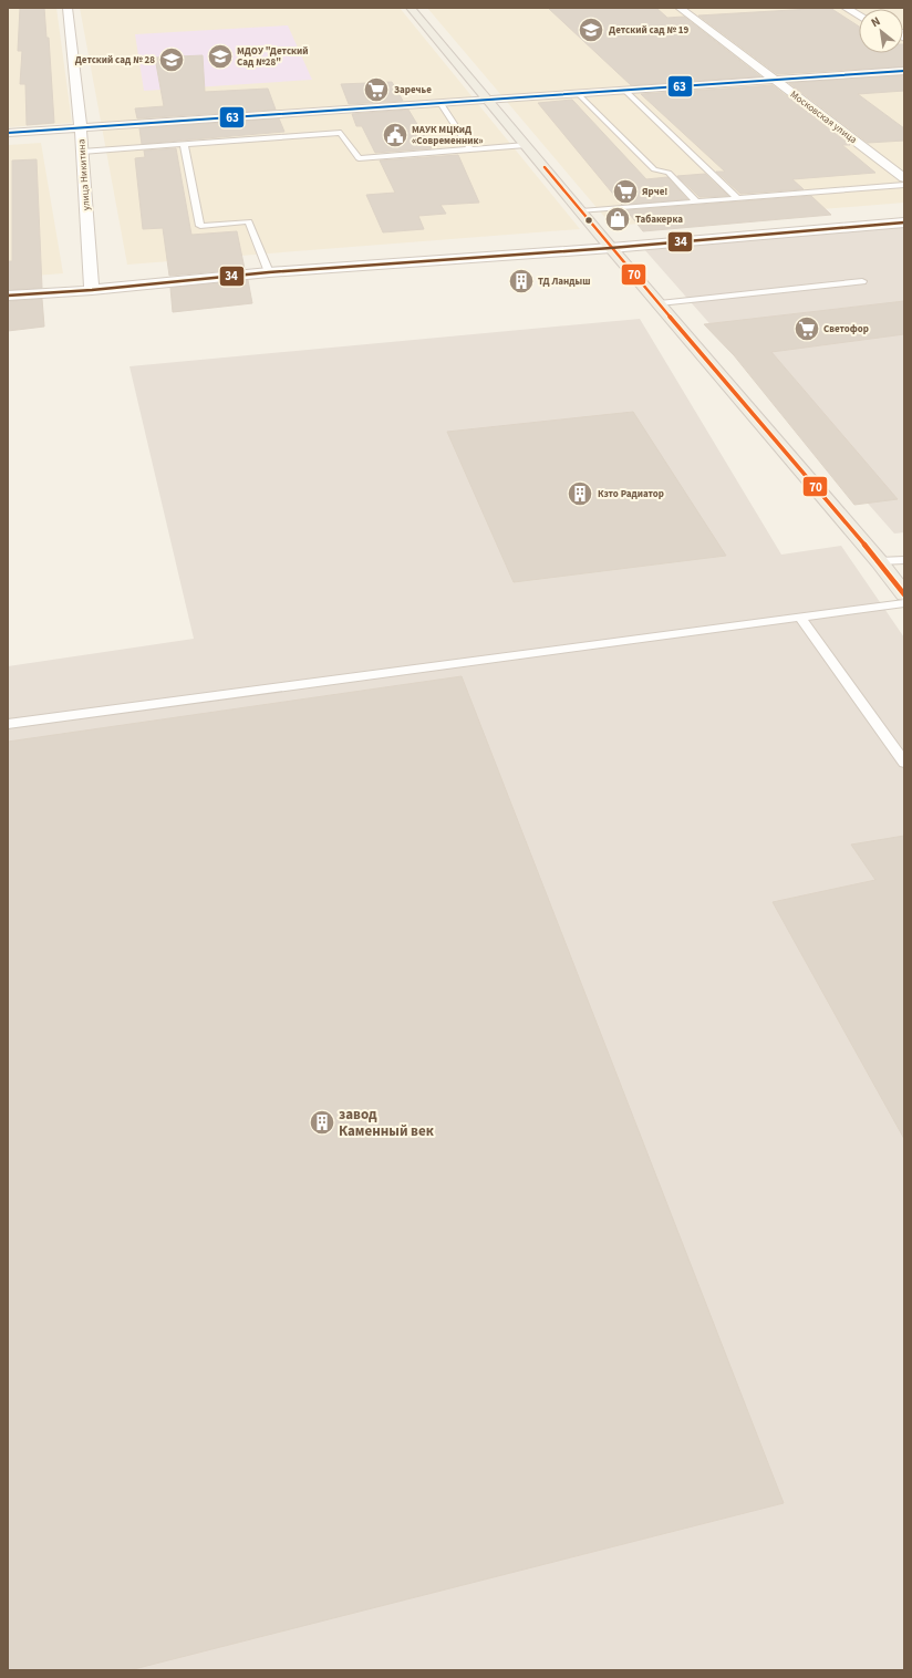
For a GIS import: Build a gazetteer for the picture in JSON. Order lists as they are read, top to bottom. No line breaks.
{"streets":{"street":["Московская улица","улица Никитина"]},"places":{"school or university":["Детский сад № 19","МДОУ \"Детский Сад №28\"","Детский сад № 28"],"supermarket":["Заречье","Ярче!","Светофор"],"public building":["МАУК МЦКиД «Современник»"],"shop":["Табакерка"],"building":["ТД Ландыш","Кзто Радиатор","завод Каменный век"]},"lines":["transit line 63","transit line 70","transit line 34"],"north":"top left"}
